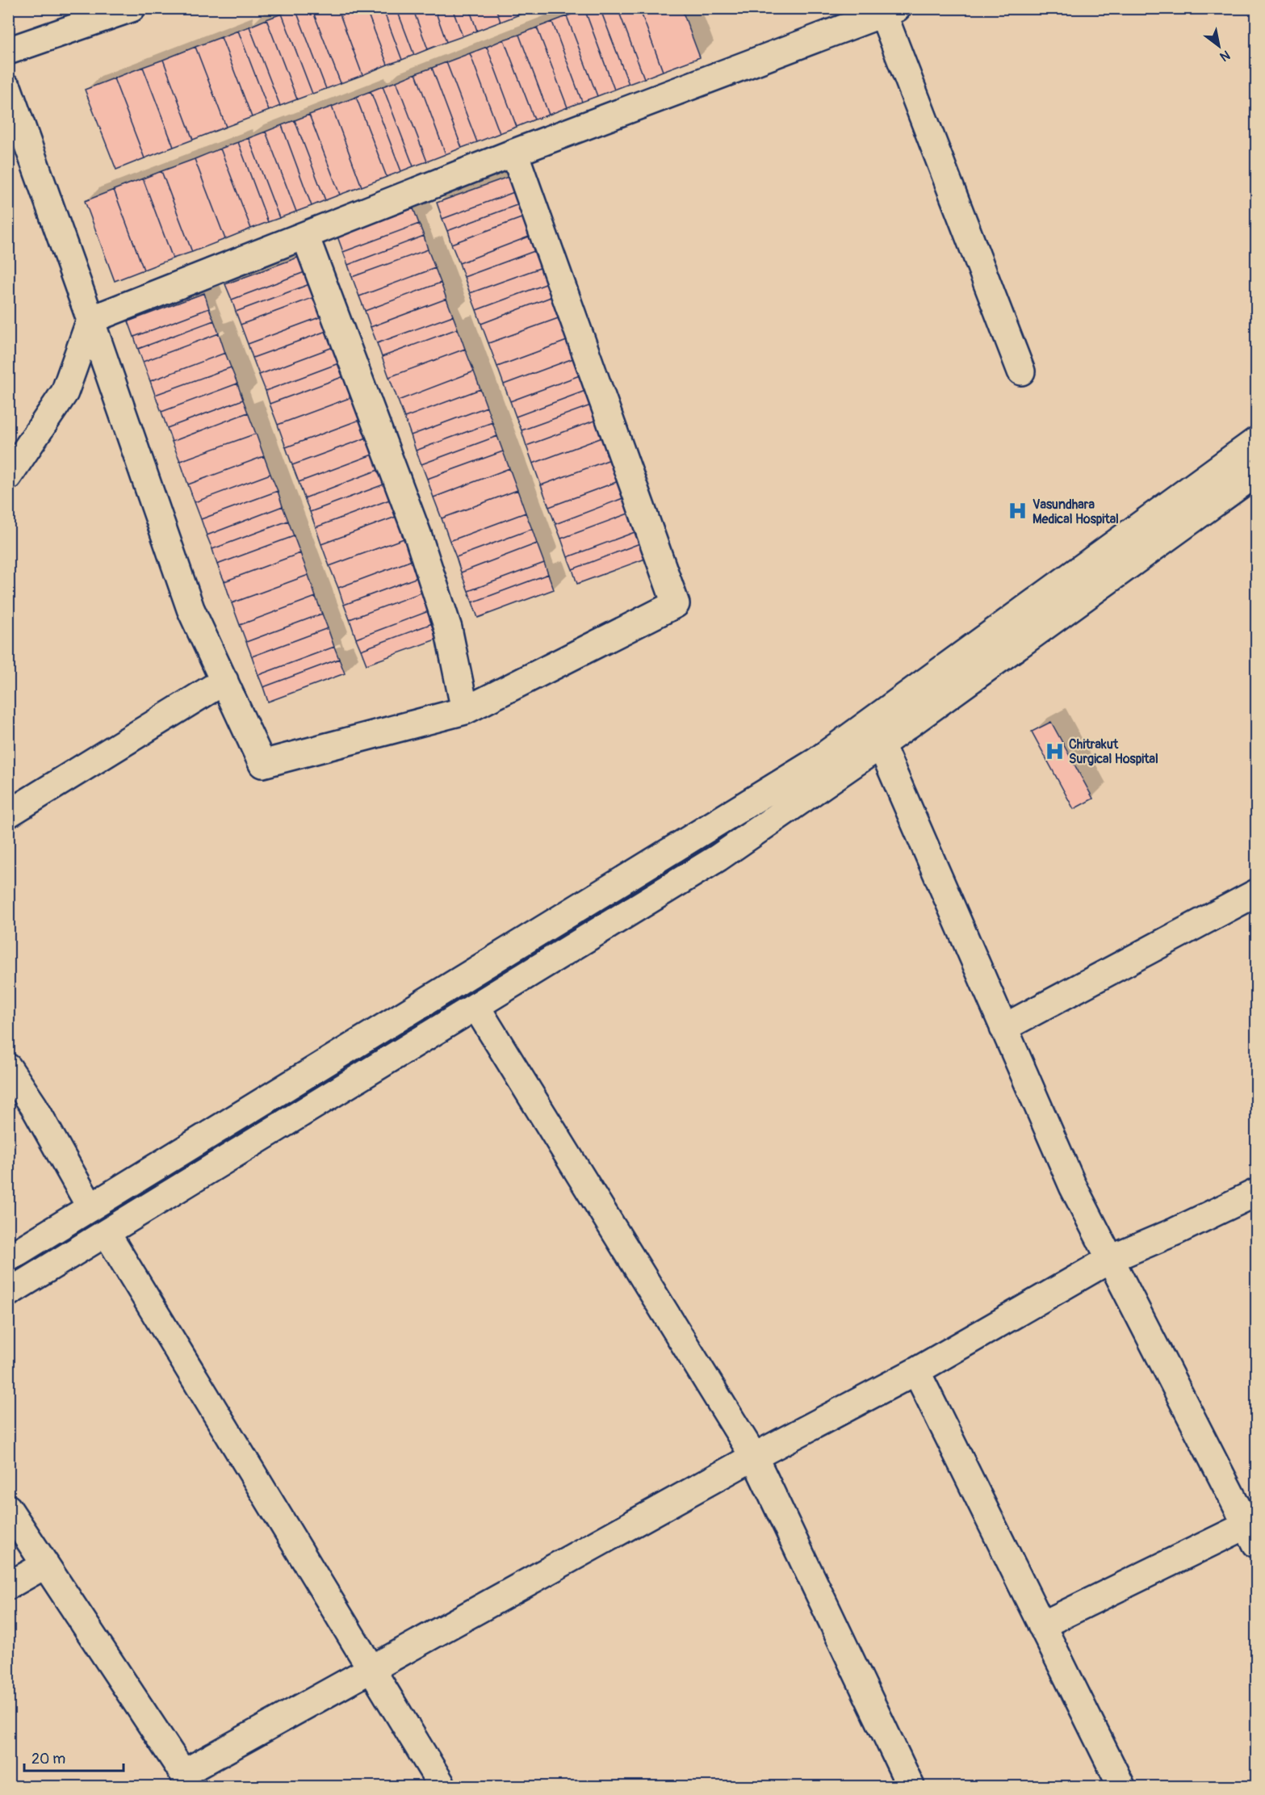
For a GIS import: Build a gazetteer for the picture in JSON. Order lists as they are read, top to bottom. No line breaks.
{"places":{"hospital":["Vasundhara Medical Hospital","Chitrakut Surgical Hospital"]},"scale_bar":"20 m","north":"bottom right"}
